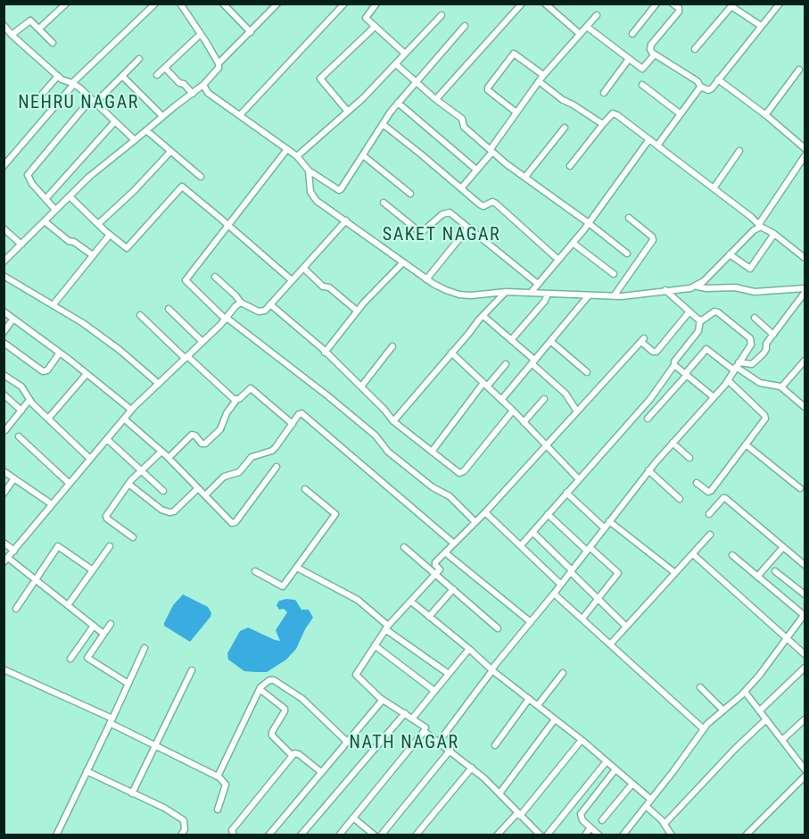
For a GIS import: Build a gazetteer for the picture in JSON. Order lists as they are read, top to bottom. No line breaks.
{"districts":["NEHRU NAGAR","SAKET NAGAR","NATH NAGAR"]}
